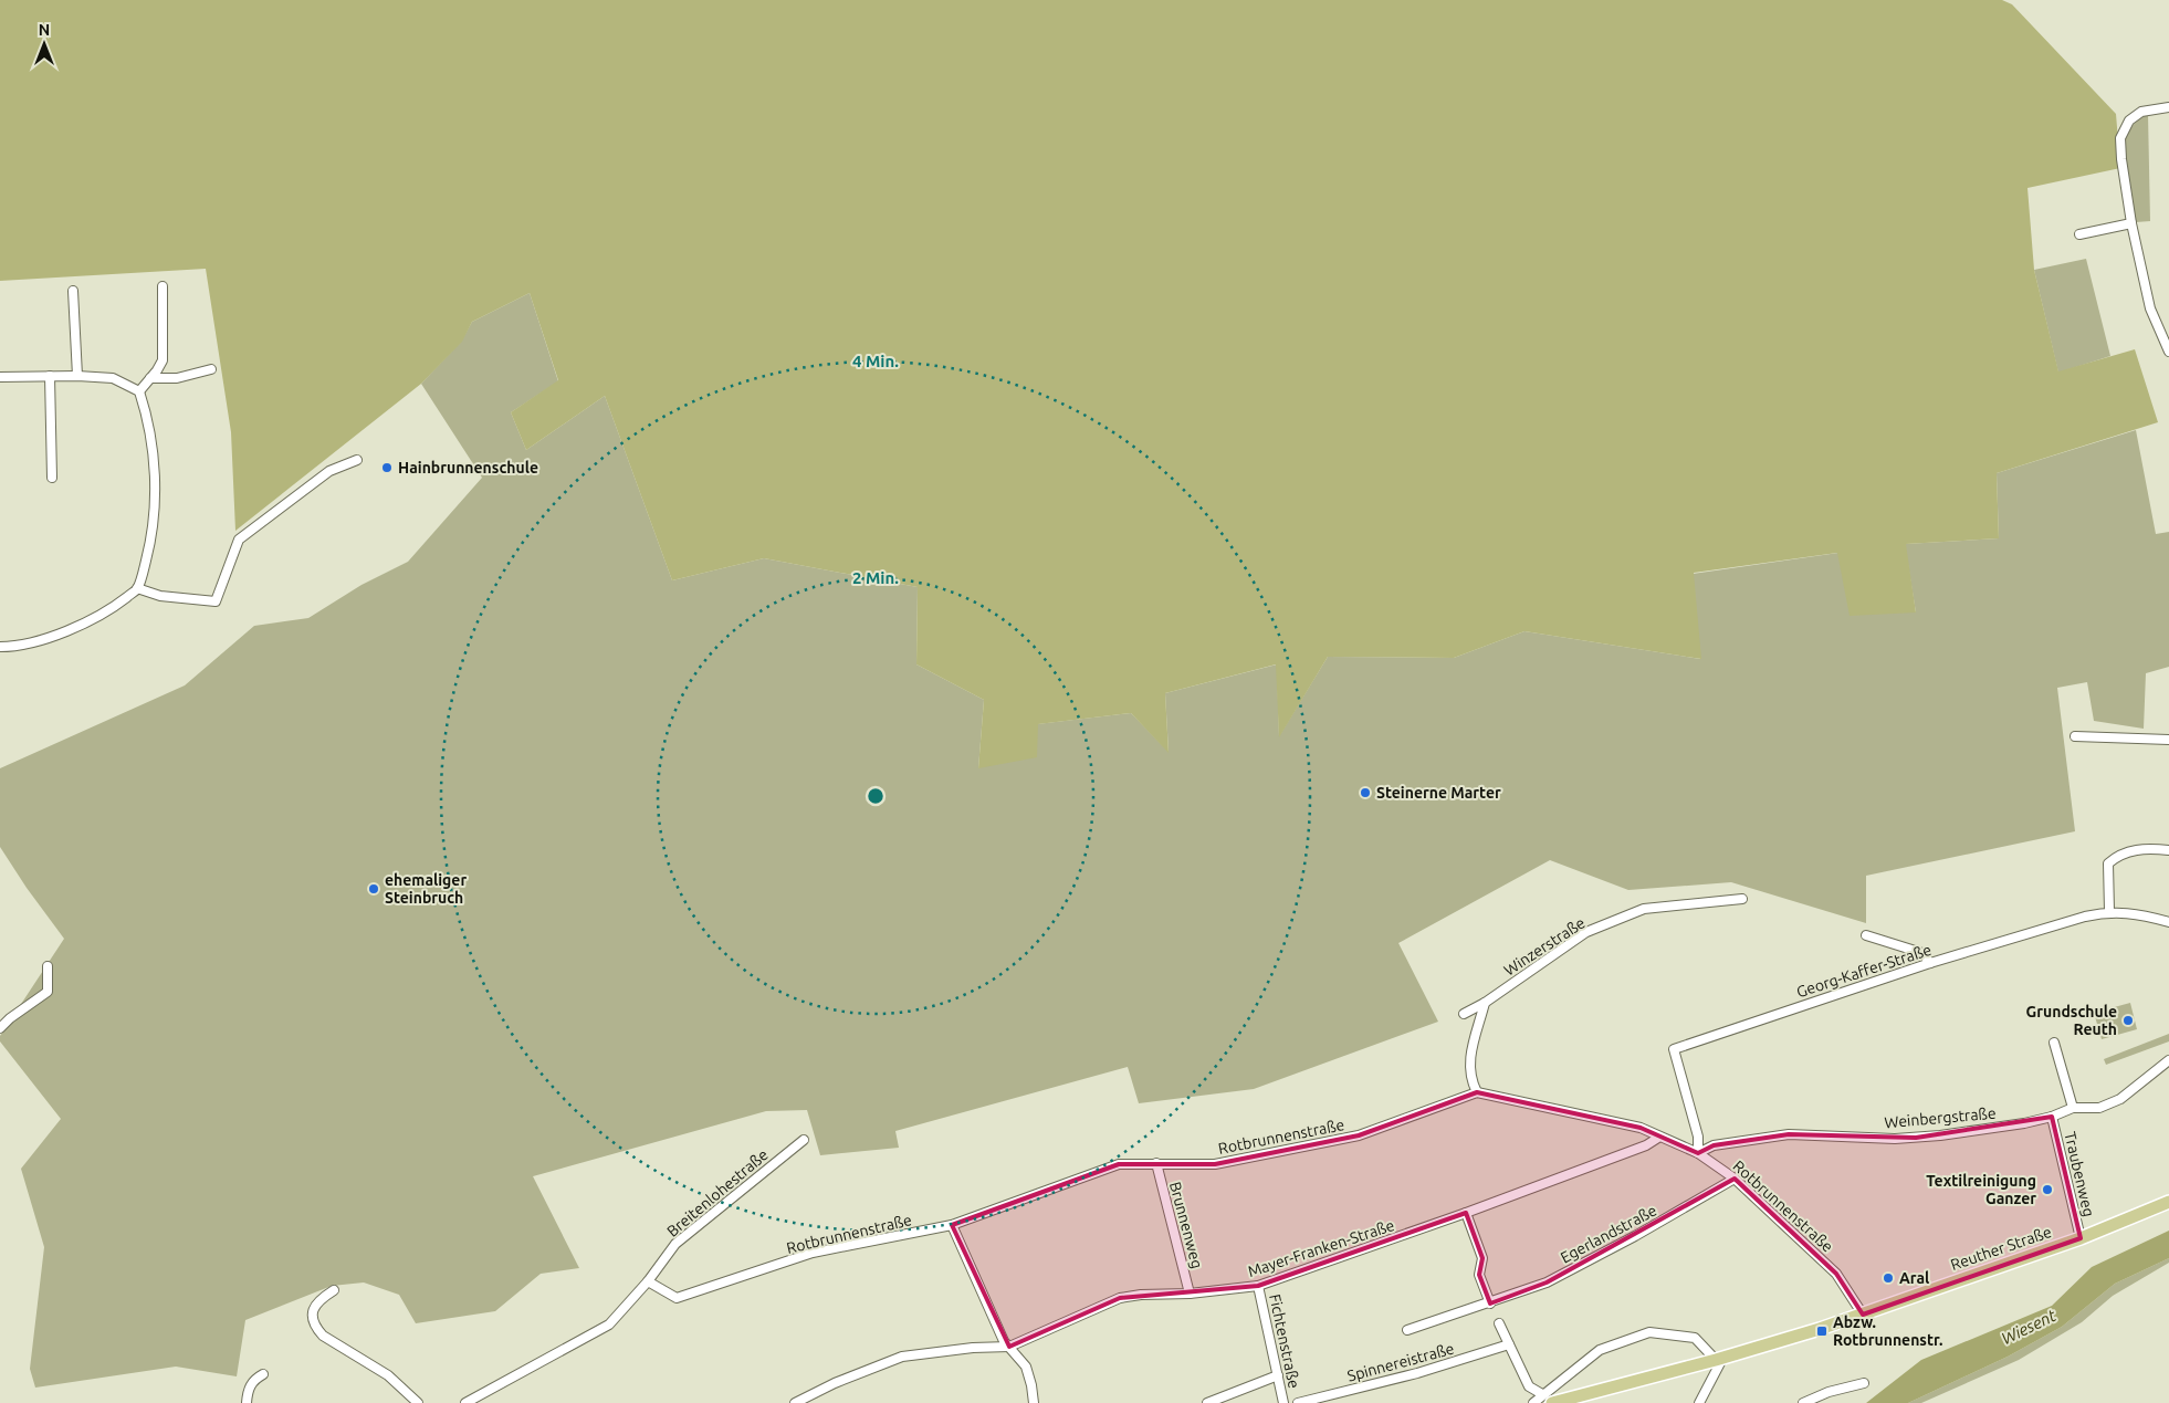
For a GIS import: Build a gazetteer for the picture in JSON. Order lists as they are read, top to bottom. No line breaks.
{"streets":{"main road":["Reuther Straße"],"street":["Winzerstraße","Georg-Kaffer-Straße","Weinbergstraße","Rotbrunnenstraße","Traubenweg","Breitenlohestraße","Brunnenweg","Egerlandstraße","Mayer-Franken-Straße","Fichtenstraße","Spinnereistraße"]},"crossings":[["Georg-Kaffer-Straße","Weinbergstraße"],["Georg-Kaffer-Straße","Rotbrunnenstraße"],["Weinbergstraße","Rotbrunnenstraße"],["Weinbergstraße","Traubenweg"],["Rotbrunnenstraße","Breitenlohestraße"],["Rotbrunnenstraße","Brunnenweg"],["Rotbrunnenstraße","Egerlandstraße"],["Rotbrunnenstraße","Mayer-Franken-Straße"],["Rotbrunnenstraße","Reuther Straße"],["Traubenweg","Reuther Straße"],["Brunnenweg","Mayer-Franken-Straße"],["Mayer-Franken-Straße","Fichtenstraße"]],"water":["Wiesent"],"places":{"other":["Hainbrunnenschule","Steinerne Marter","ehemaliger Steinbruch","Grundschule Reuth","Textilreinigung Ganzer","Aral"],"transit":["Abzw. Rotbrunnenstr."]},"north":"top","rings":["4 Min.","2 Min."]}
